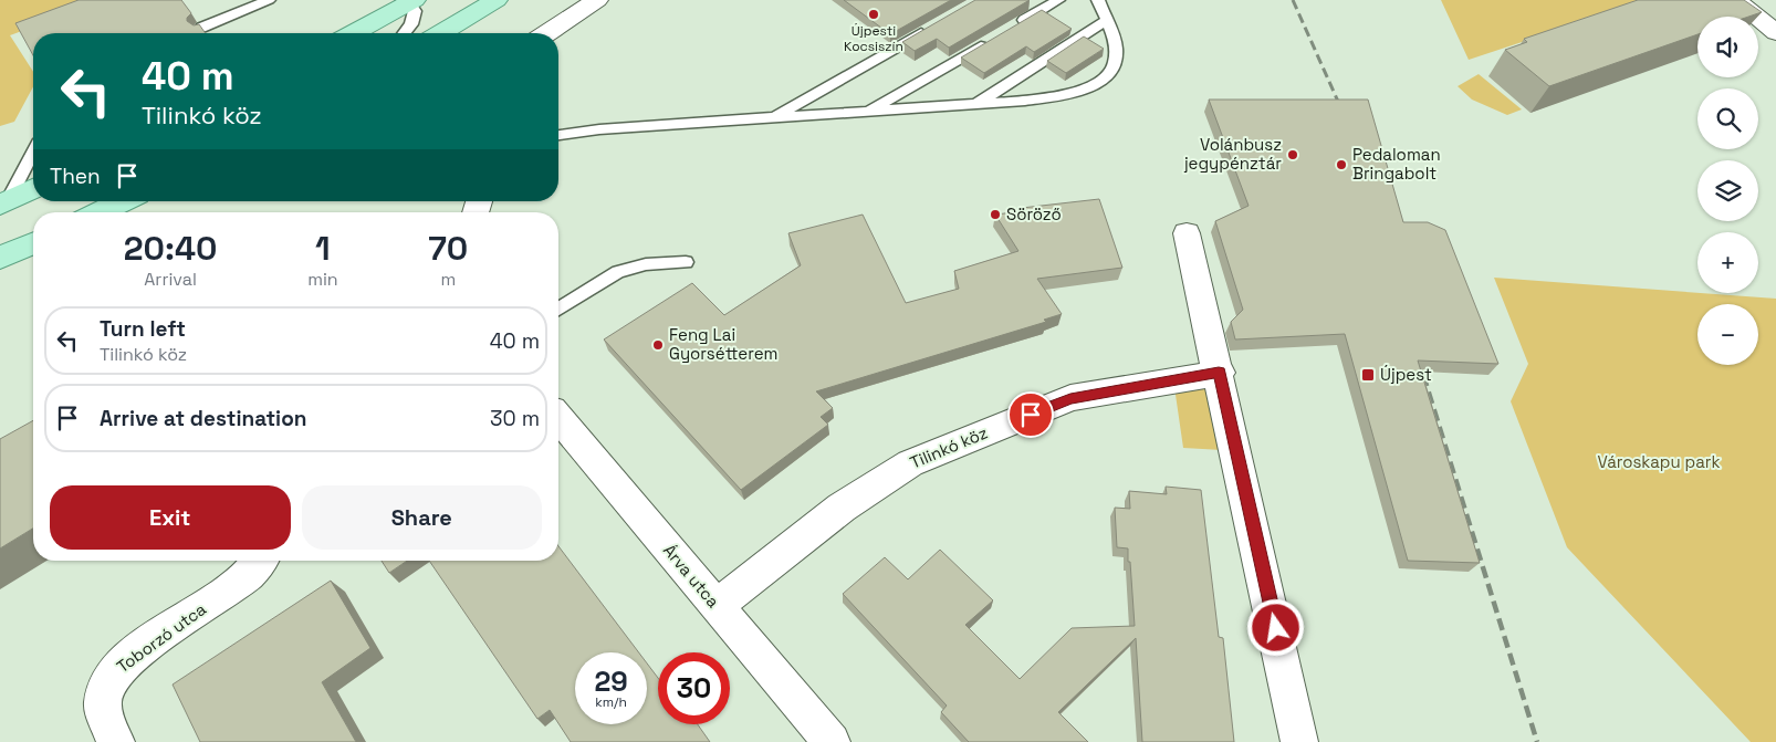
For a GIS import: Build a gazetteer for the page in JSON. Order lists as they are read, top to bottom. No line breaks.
{"streets":{"street":["Tilinkó köz","Árva utca","Toborzó utca"]},"crossings":[["Tilinkó köz","Árva utca"]],"parks":["Városkapu park"],"places":{"other":["Újpesti Kocsiszín","Volánbusz jegypénztár","Pedaloman Bringabolt","Söröző","Feng Lai Gyorsétterem"],"transit":["Újpest"]},"page":{"map_buttons":["+","−"],"turn":["40 m","Tilinkó köz"],"then":"Then","eta":["20:40","Arrival","1","min","70","m"],"list":[{"name":"Turn left","note":"Tilinkó köz","value":"40 m"},{"name":"Arrive at destination","value":"30 m"}],"buttons":["Exit","Share"],"speed":"29 km/h","limit":"30"}}
